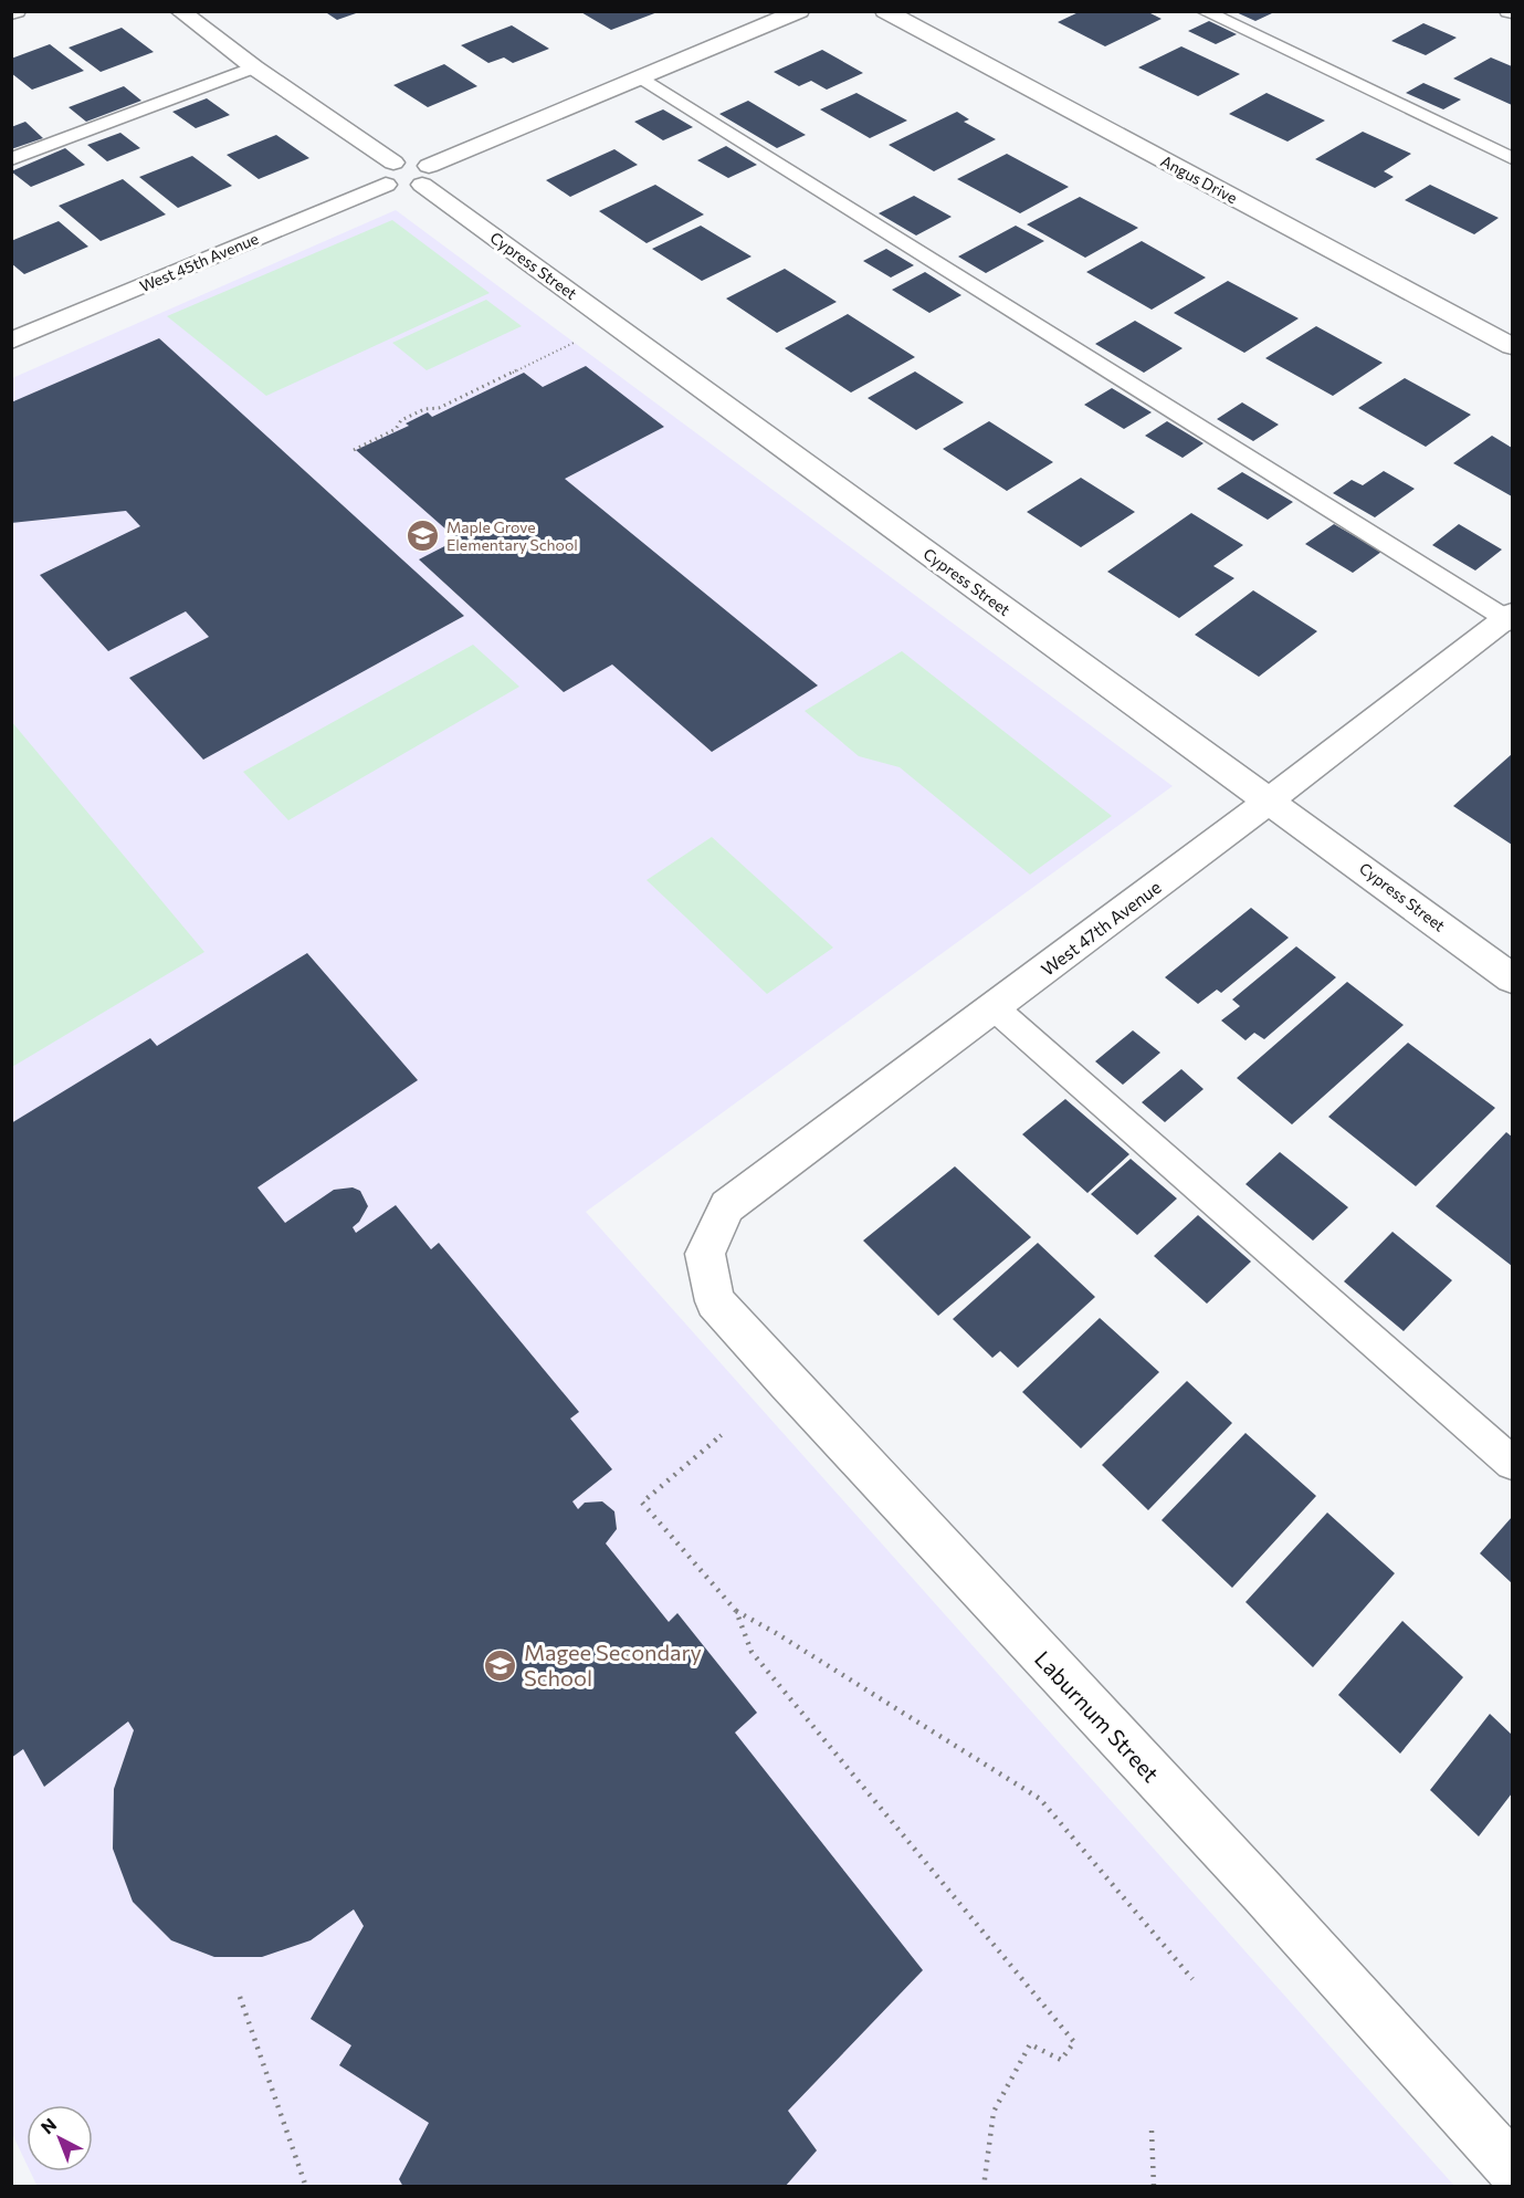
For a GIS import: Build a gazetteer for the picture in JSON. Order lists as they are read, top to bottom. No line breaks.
{"streets":{"street":["Angus Drive","West 45th Avenue","Cypress Street","West 47th Avenue","Laburnum Street"]},"crossings":[["Cypress Street","West 47th Avenue"],["West 47th Avenue","Laburnum Street"]],"places":{"school or university":["Maple Grove Elementary School","Magee Secondary School"]},"north":"top left"}
